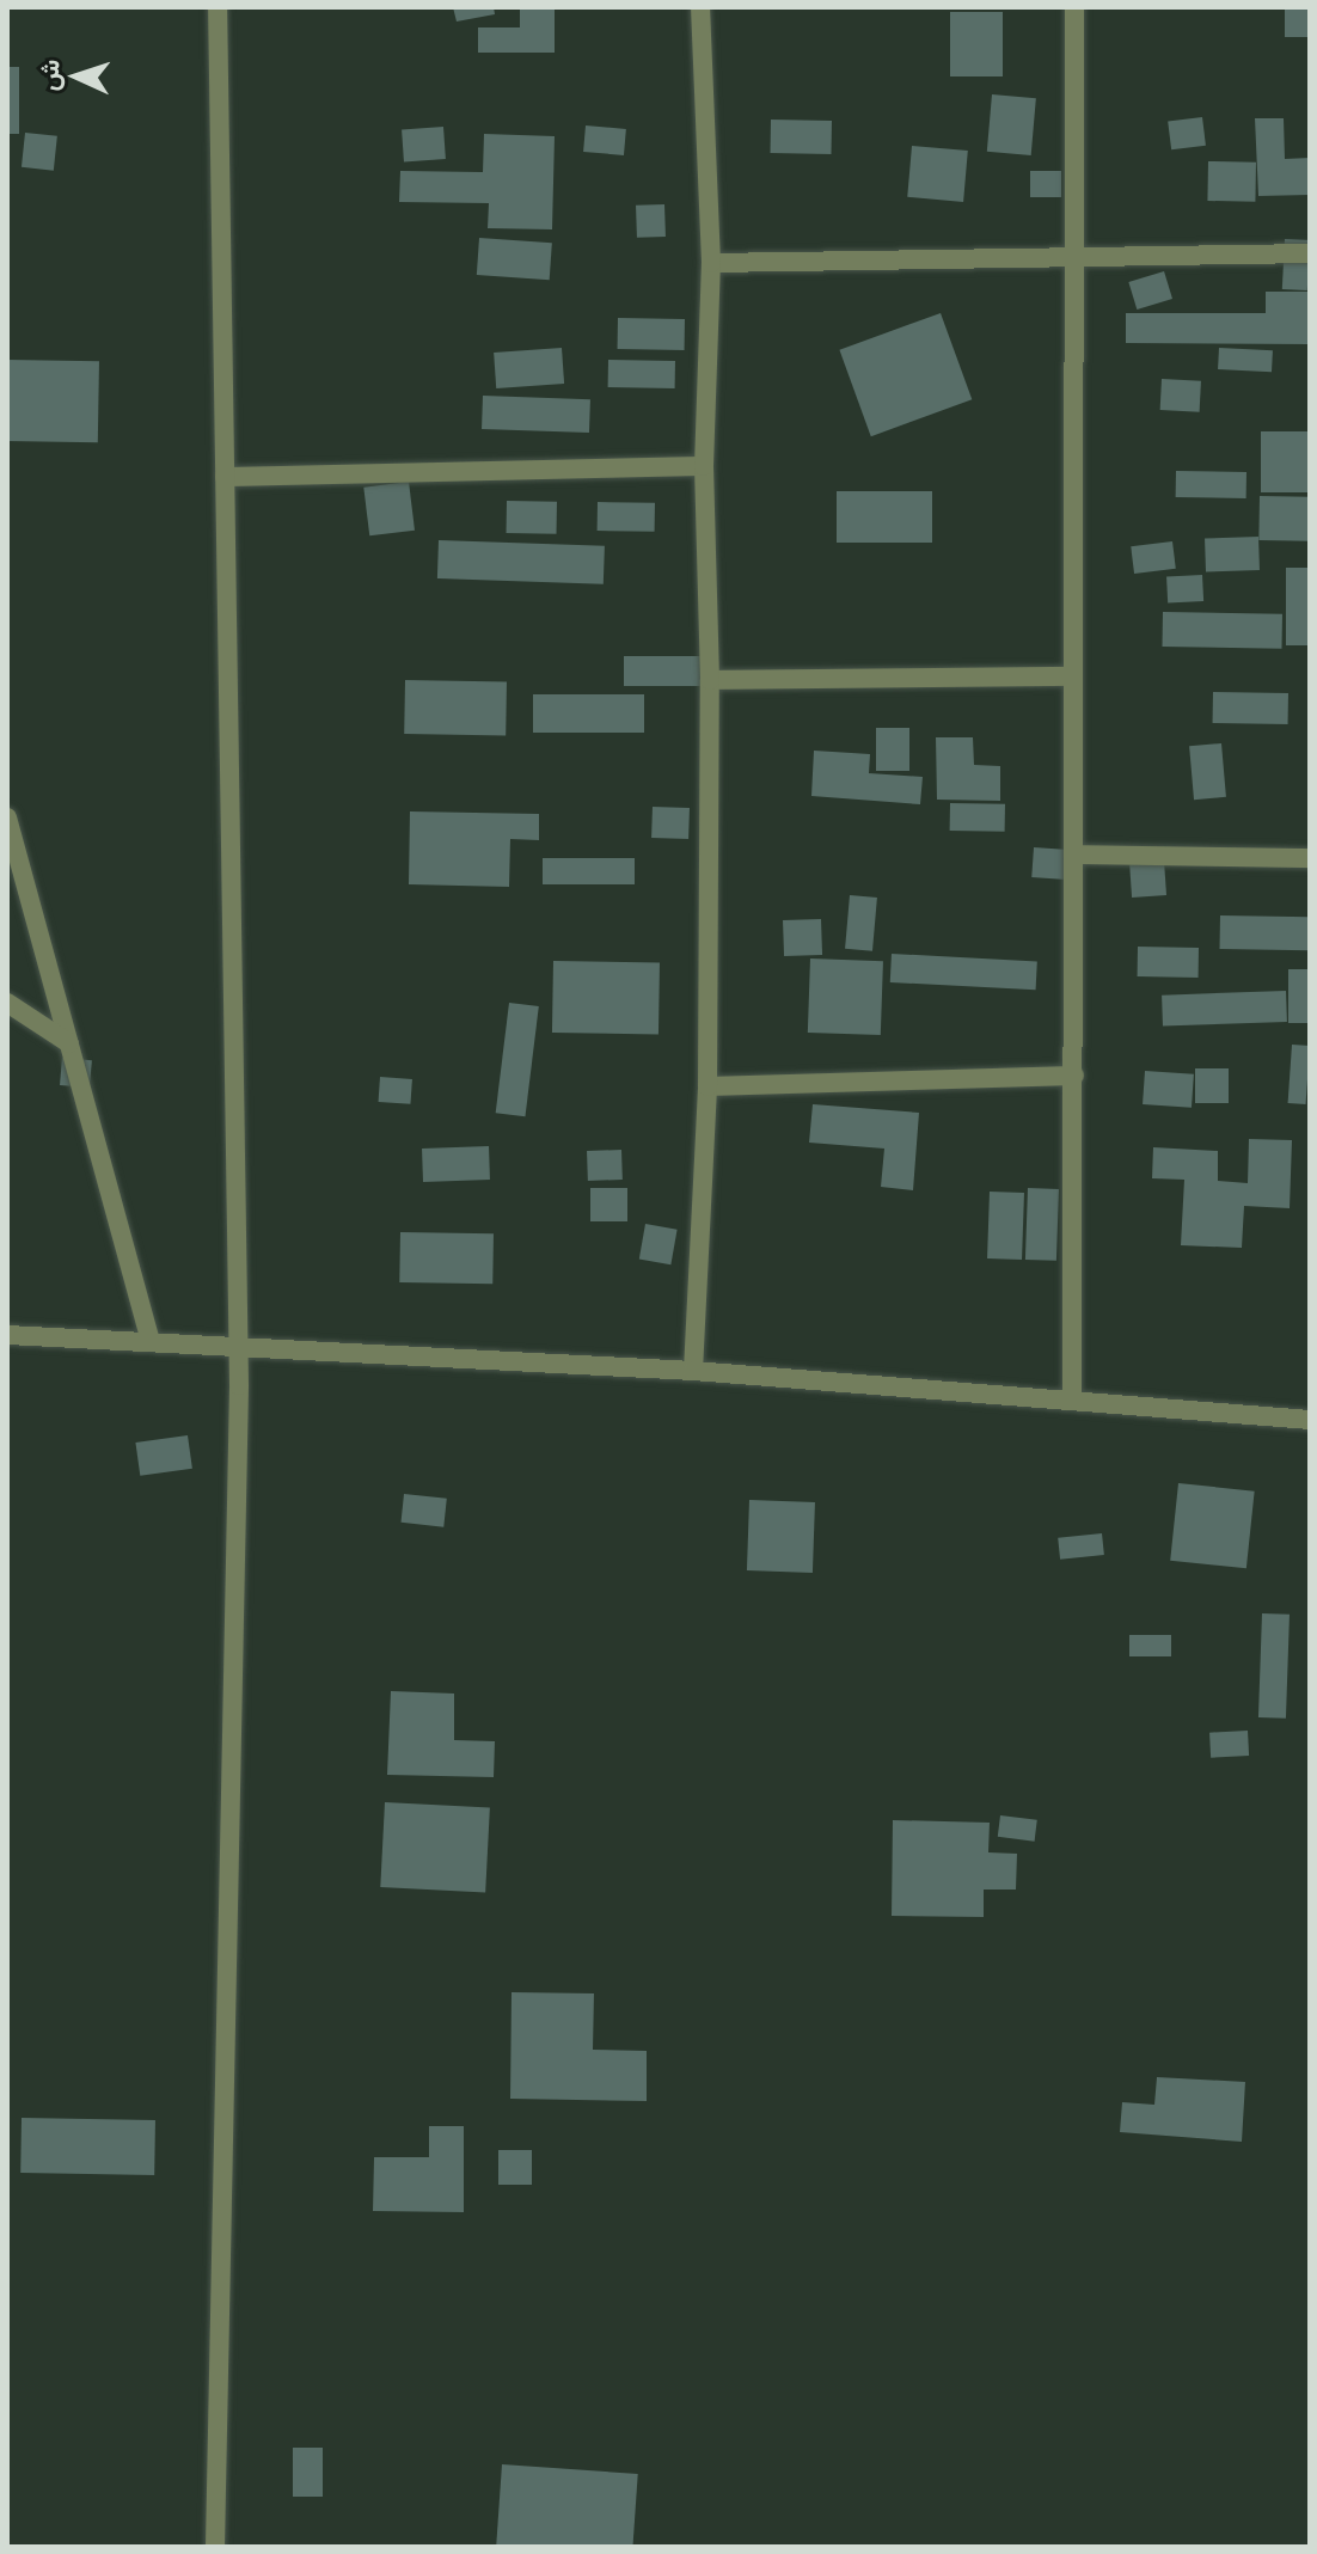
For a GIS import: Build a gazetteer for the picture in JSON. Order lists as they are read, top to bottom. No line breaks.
{"north":"left"}
